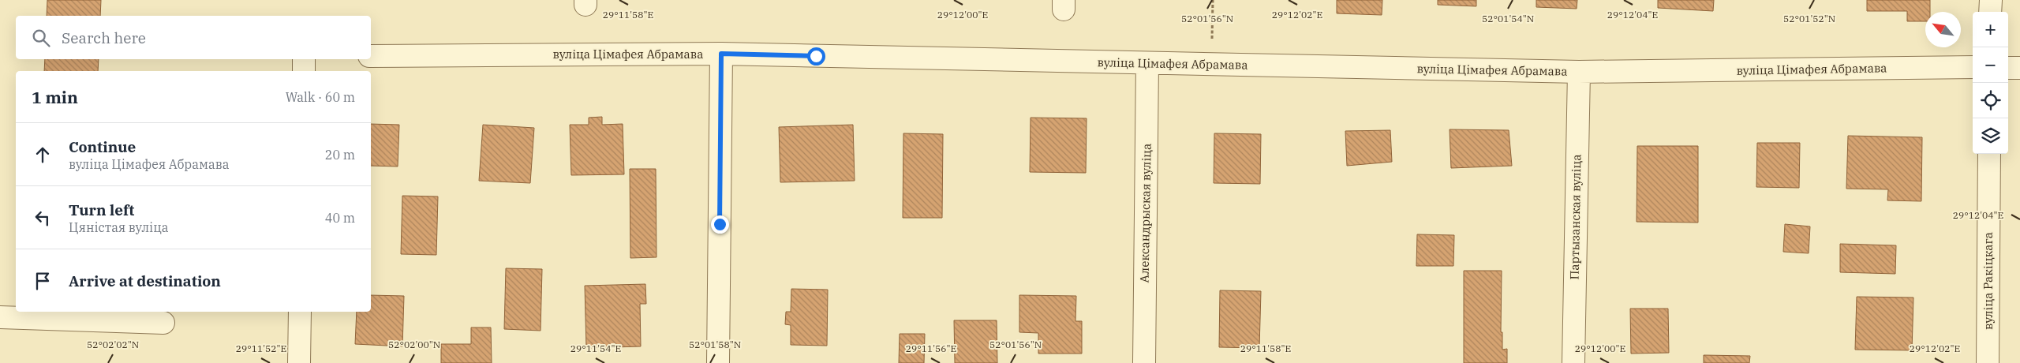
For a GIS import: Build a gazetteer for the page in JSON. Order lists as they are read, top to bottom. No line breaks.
{"streets":{"street":["вуліца Цімафея Абрамава","Александрыская вуліца","Партызанская вуліца","вуліца Ракіцкага"]},"crossings":[["вуліца Цімафея Абрамава","Александрыская вуліца"],["вуліца Цімафея Абрамава","Партызанская вуліца"]],"north":"top left","page":{"map_buttons":["+","−"],"search":"Search here","heading":["1 min","Walk · 60 m"],"list":[["Continue","вуліца Цімафея Абрамава","20 m"],["Turn left","Цяністая вуліца","40 m"],"Arrive at destination"]},"coordinates":["29°11'58\"E","29°12'00\"E","29°12'02\"E","29°12'04\"E","52°01'56\"N","52°01'54\"N","52°01'52\"N","52°02'02\"N","52°02'00\"N","52°01'58\"N","29°11'52\"E","29°11'54\"E","29°11'56\"E"]}
